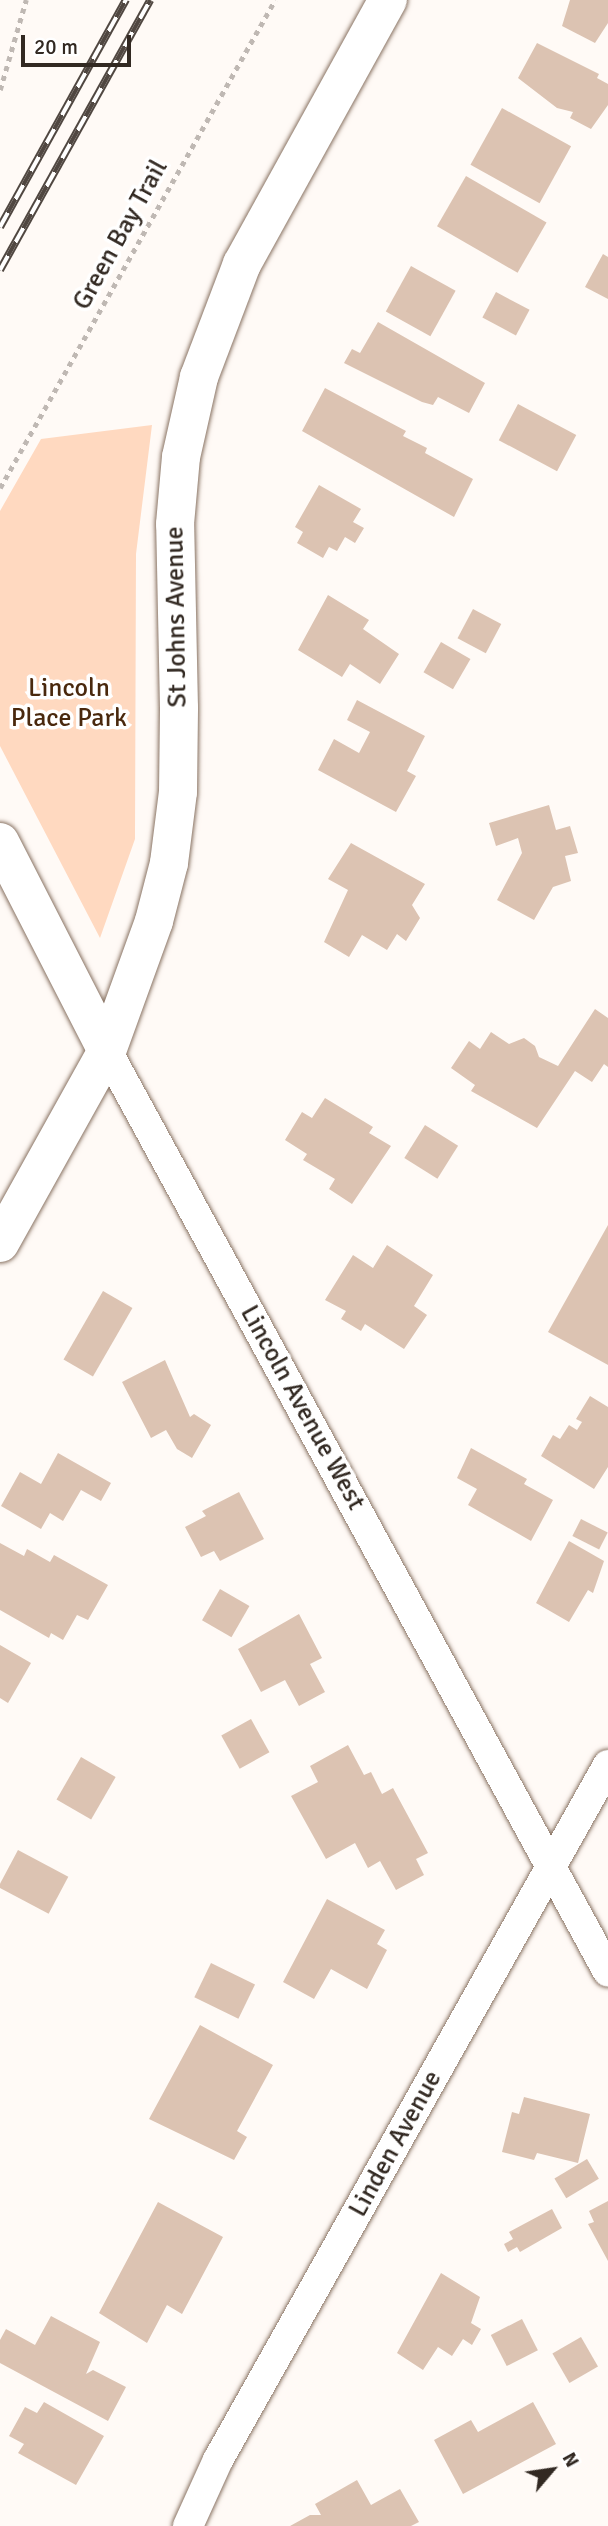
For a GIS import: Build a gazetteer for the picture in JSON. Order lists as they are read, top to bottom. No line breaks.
{"streets":{"street":["St Johns Avenue","Lincoln Avenue West","Linden Avenue"],"path":["Green Bay Trail"]},"crossings":[["St Johns Avenue","Lincoln Avenue West"],["Lincoln Avenue West","Linden Avenue"]],"parks":["Lincoln Place Park"],"scale_bar":"20 m","north":"top right"}
